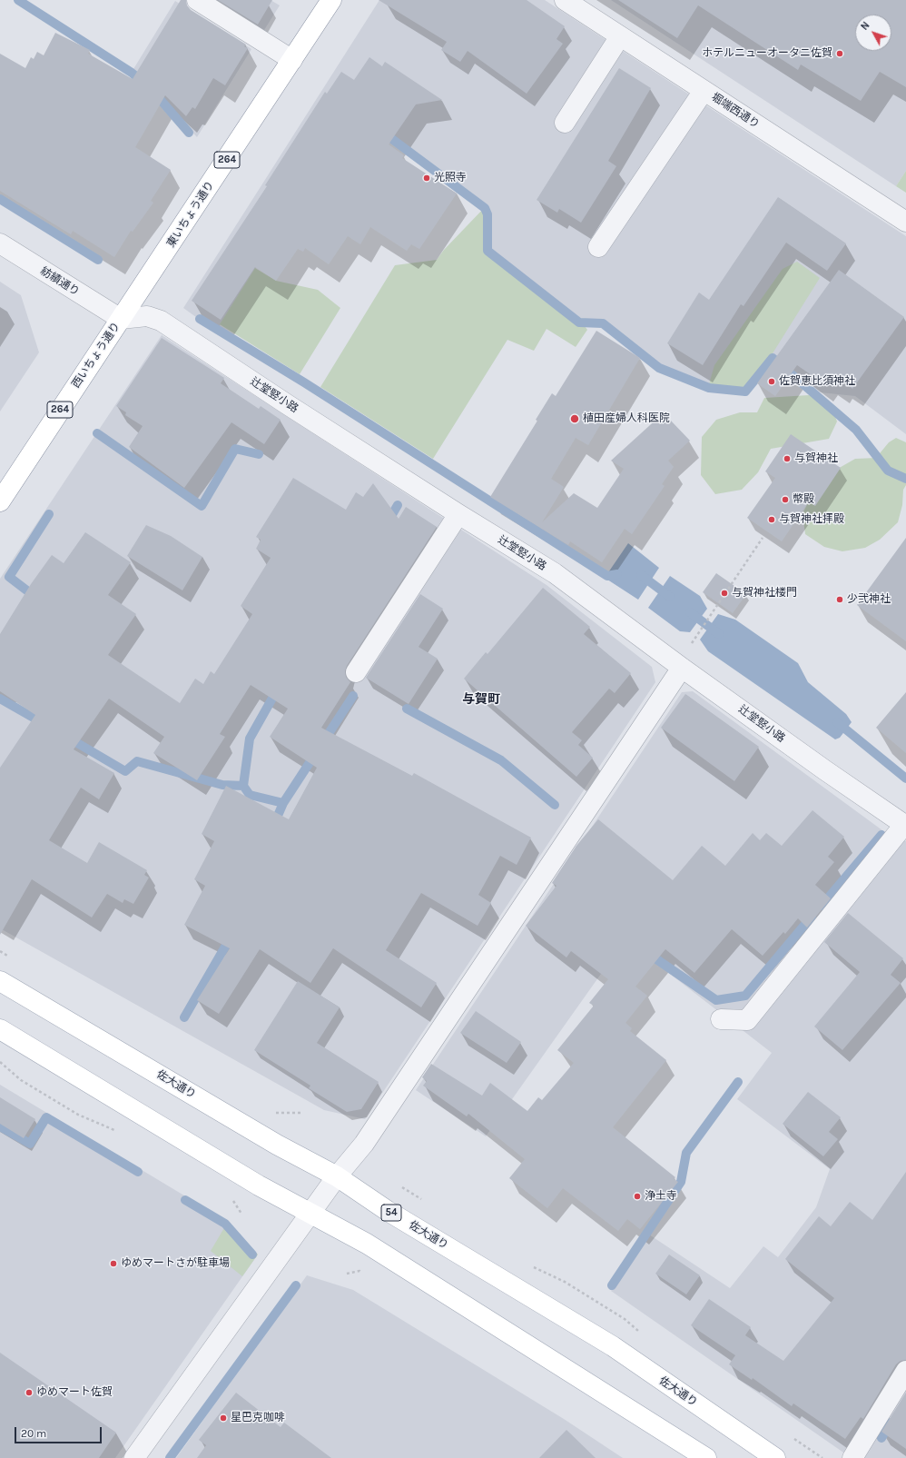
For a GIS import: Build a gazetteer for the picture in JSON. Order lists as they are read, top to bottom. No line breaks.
{"streets":{"main road":["264","東いちょう通り","西いちょう通り","佐大通り","54"],"street":["堀端西通り","紡績通り","辻堂竪小路"]},"crossings":[["東いちょう通り","紡績通り"],["東いちょう通り","西いちょう通り"],["東いちょう通り","辻堂竪小路"],["紡績通り","西いちょう通り"],["紡績通り","辻堂竪小路"],["西いちょう通り","辻堂竪小路"]],"districts":["与賀町"],"places":["ホテルニューオータニ佐賀","光照寺","佐賀恵比須神社","植田産婦人科医院","与賀神社","幣殿","与賀神社拝殿","与賀神社楼門","少弐神社","浄土寺","ゆめマートさが駐車場","ゆめマート佐賀","星巴克咖啡"],"scale_bar":"20 m","north":"top left"}
